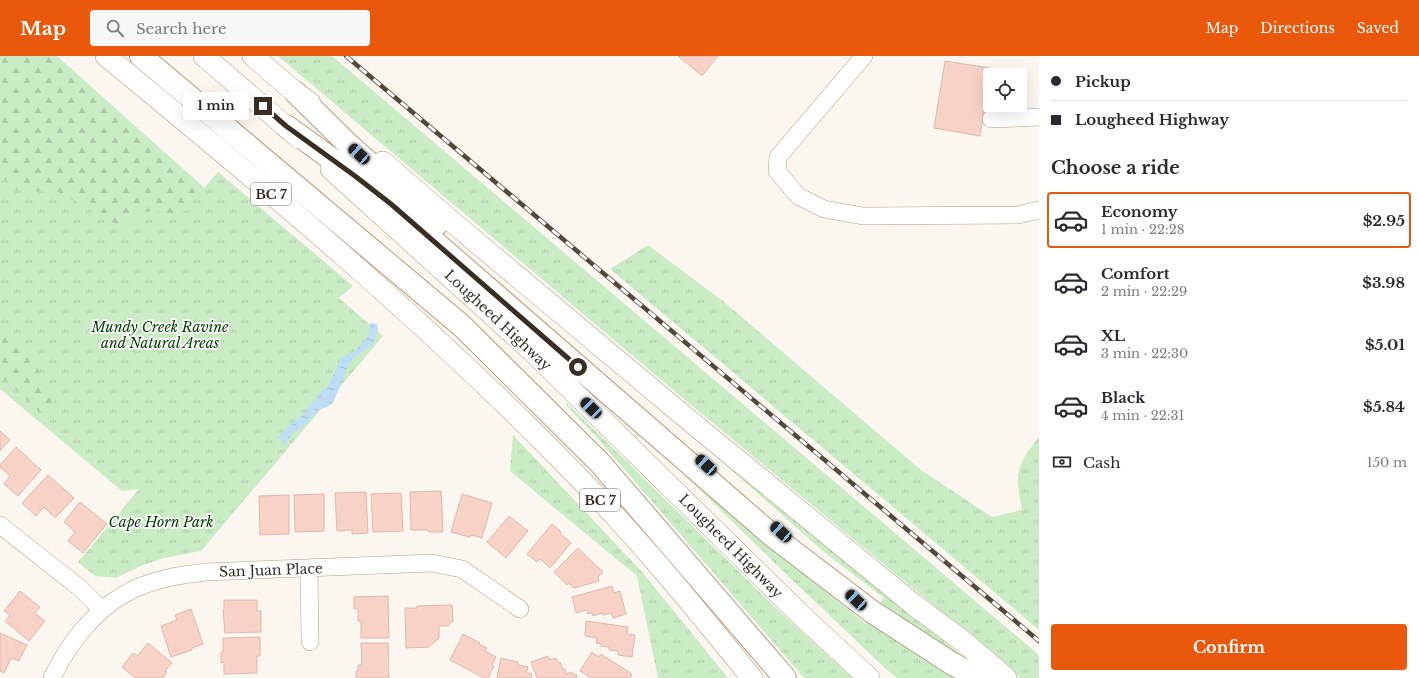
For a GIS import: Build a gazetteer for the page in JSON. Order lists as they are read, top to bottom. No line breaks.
{"streets":{"main road":["BC 7","Lougheed Highway"],"street":["San Juan Place"]},"parks":["Mundy Creek Ravine and Natural Areas","Cape Horn Park"],"page":{"header":"Map","search":"Search here","nav":["Map","Directions","Saved"],"banner":["Pickup","Lougheed Highway"],"bubble":"1 min","heading":"Choose a ride","list":[{"name":"Economy","note":"1 min · 22:28","value":"$2.95"},{"name":"Comfort","note":"2 min · 22:29","value":"$3.98"},{"name":"XL","note":"3 min · 22:30","value":"$5.01"},{"name":"Black","note":"4 min · 22:31","value":"$5.84"}],"pay":["Cash","150 m"],"buttons":"Confirm"}}
